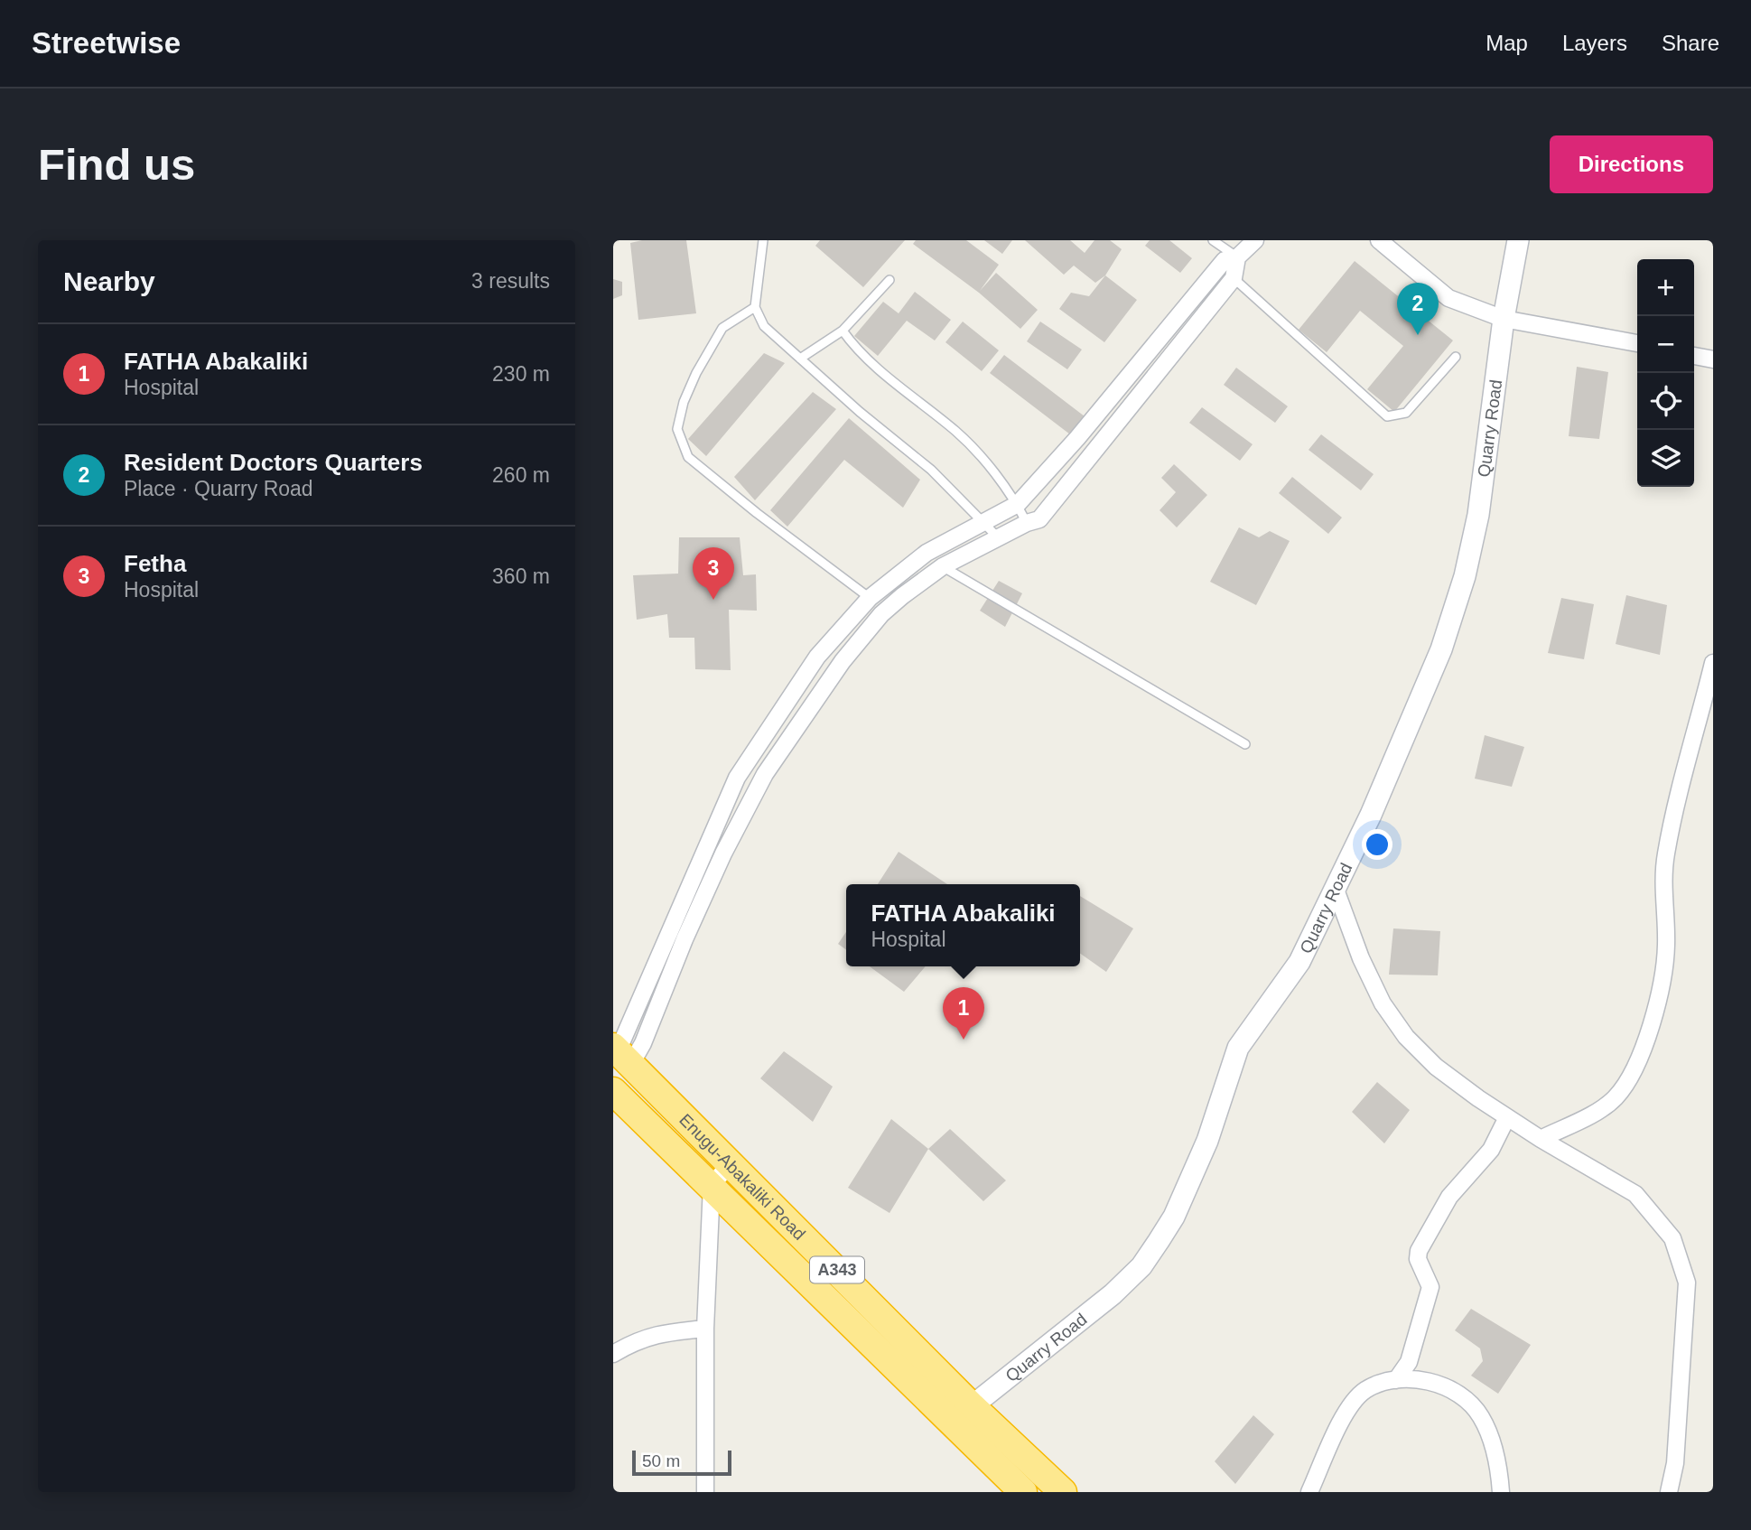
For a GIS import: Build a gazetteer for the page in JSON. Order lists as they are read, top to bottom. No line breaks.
{"streets":{"highway":["Enugu-Abakaliki Road","A343"],"street":["Quarry Road"]},"crossings":[["Quarry Road","Enugu-Abakaliki Road"],["Enugu-Abakaliki Road","A343"]],"scale_bar":"50 m","page":{"header":"Streetwise","nav":["Map","Layers","Share"],"buttons":"Directions","title":"Find us","heading":["Nearby","3 results"],"map_buttons":["+","−"],"pins":["2","3","1"],"list":[{"mark":"1","name":"FATHA Abakaliki","note":"Hospital","value":"230 m"},{"mark":"2","name":"Resident Doctors Quarters","note":"Place · Quarry Road","value":"260 m"},{"mark":"3","name":"Fetha","note":"Hospital","value":"360 m"}],"popup":["FATHA Abakaliki","Hospital"],"scale":"50 m"}}
